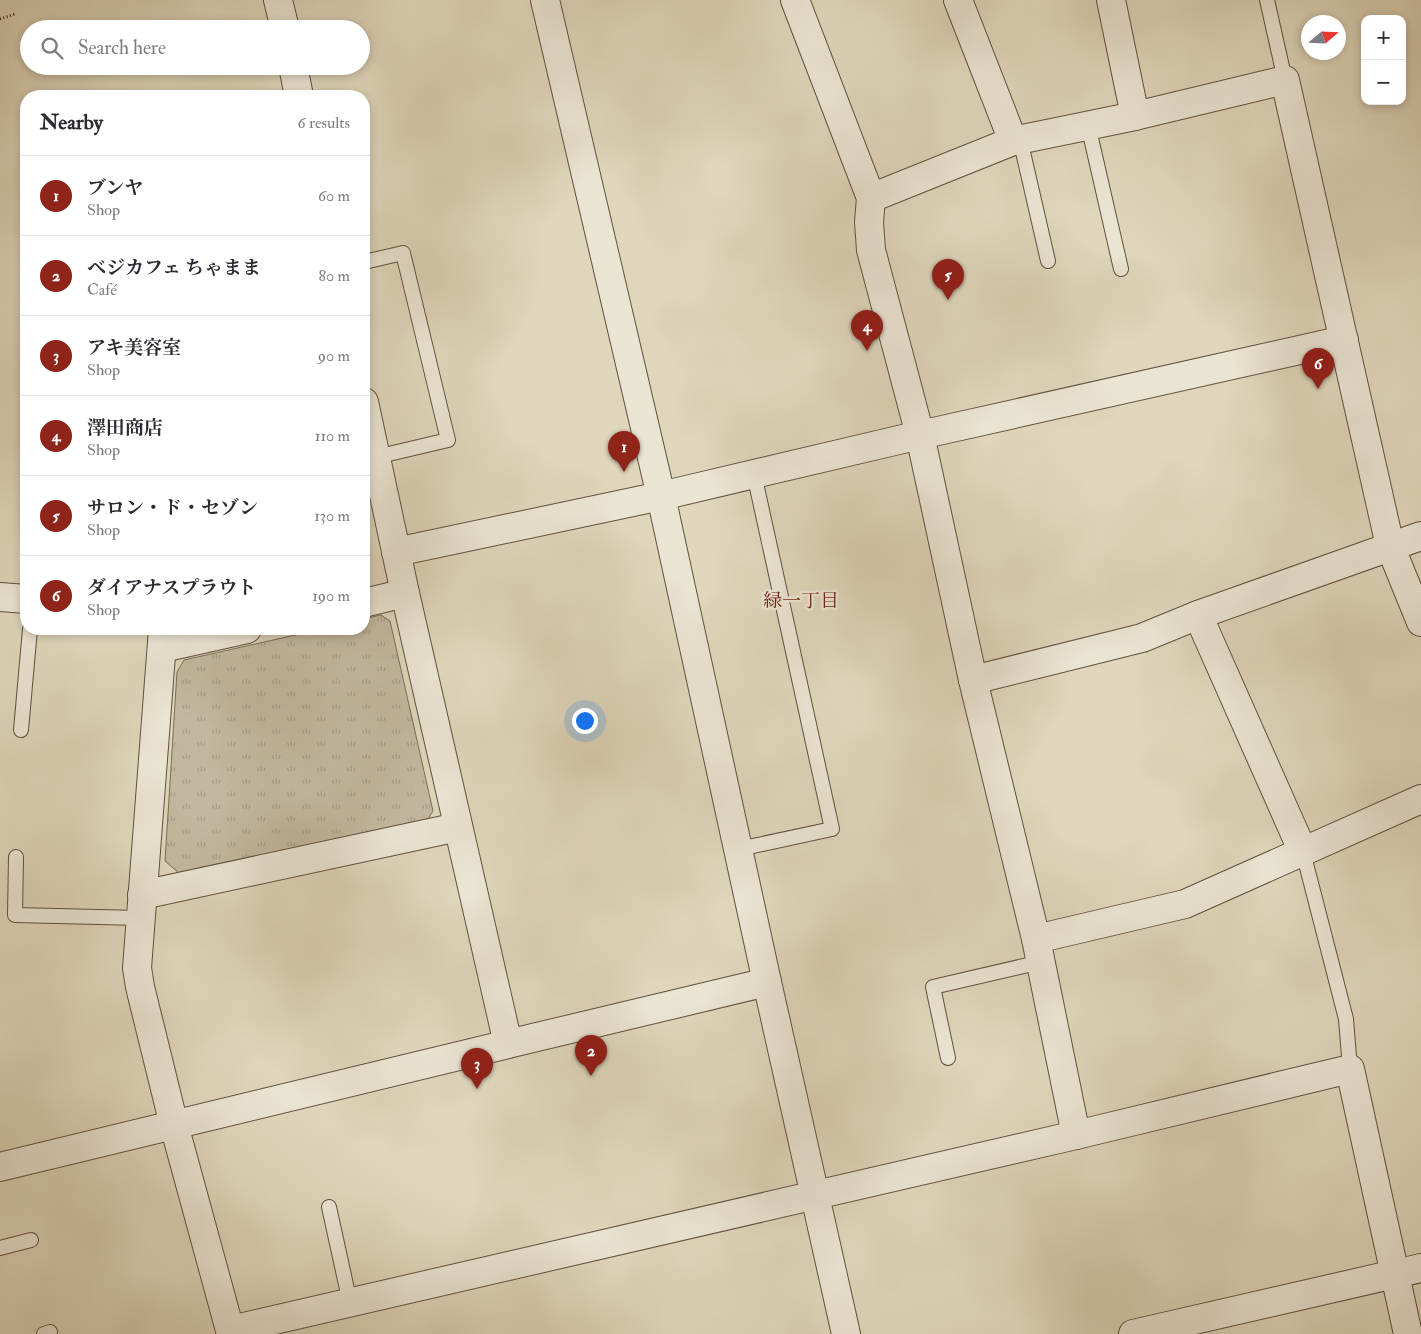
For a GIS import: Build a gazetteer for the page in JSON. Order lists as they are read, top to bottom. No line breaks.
{"districts":["緑一丁目"],"north":"right","page":{"map_buttons":["+","−"],"search":"Search here","heading":["Nearby","6 results"],"list":[{"mark":"1","name":"ブンヤ","note":"Shop","value":"60 m"},{"mark":"2","name":"ベジカフェ ちゃまま","note":"Café","value":"80 m"},{"mark":"3","name":"アキ美容室","note":"Shop","value":"90 m"},{"mark":"4","name":"澤田商店","note":"Shop","value":"110 m"},{"mark":"5","name":"サロン・ド・セゾン","note":"Shop","value":"130 m"},{"mark":"6","name":"ダイアナスプラウト","note":"Shop","value":"190 m"}],"pins":["5","4","6","1","2","3"]}}
